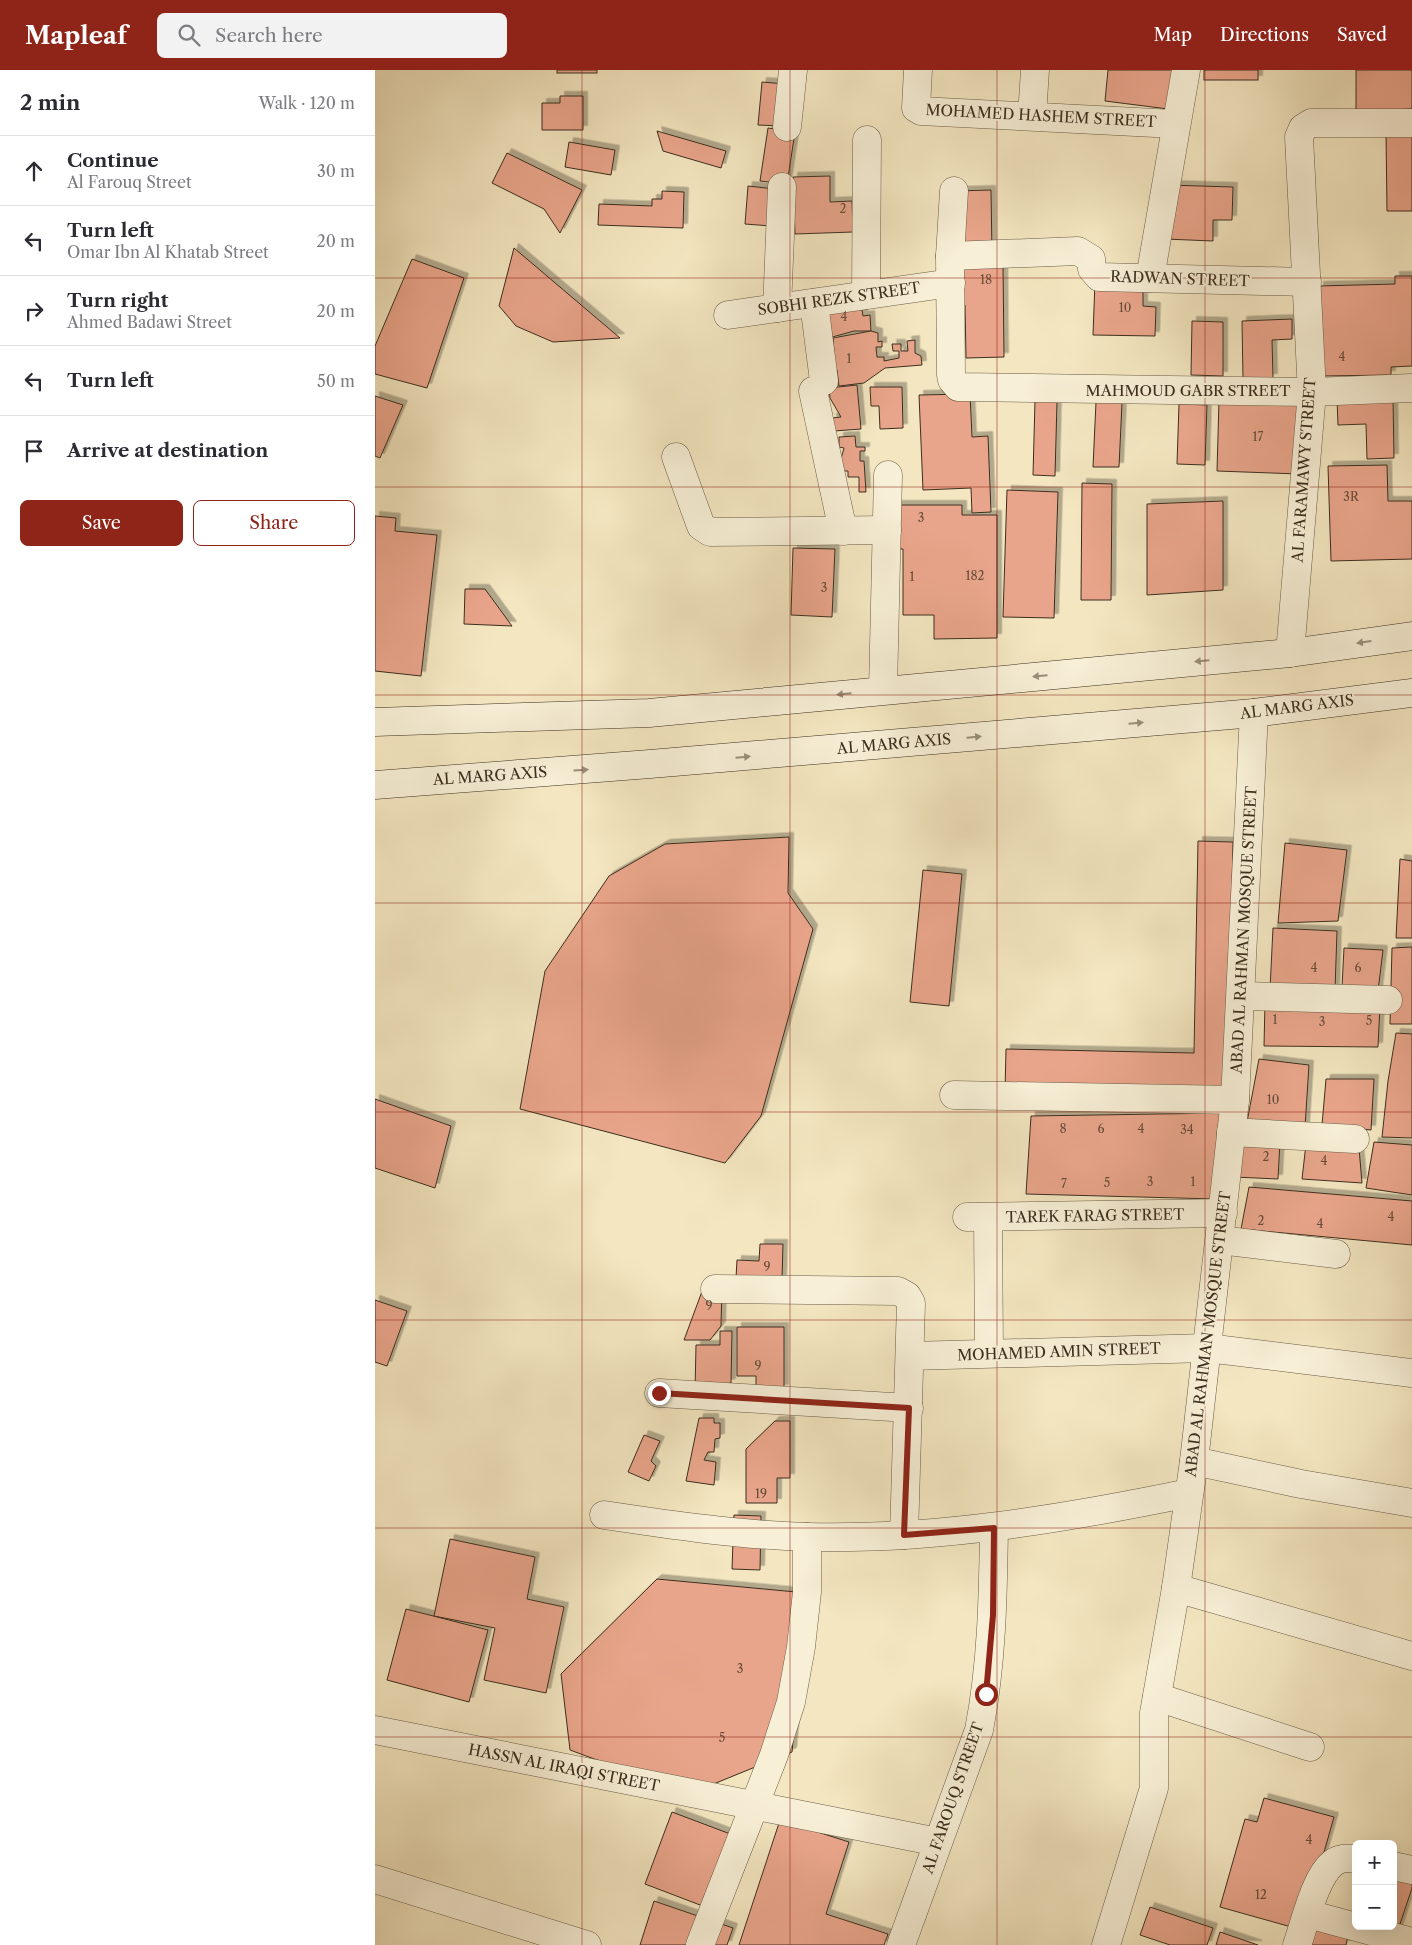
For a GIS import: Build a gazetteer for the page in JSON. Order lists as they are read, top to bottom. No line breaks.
{"streets":{"street":["MOHAMED HASHEM STREET","RADWAN STREET","SOBHI REZK STREET","MAHMOUD GABR STREET","AL FARAMAWY STREET","AL MARG AXIS","ABAD AL RAHMAN MOSQUE STREET","TAREK FARAG STREET","MOHAMED AMIN STREET","HASSN AL IRAQI STREET","AL FAROUQ STREET"]},"crossings":[["RADWAN STREET","AL FARAMAWY STREET"],["SOBHI REZK STREET","MAHMOUD GABR STREET"],["MAHMOUD GABR STREET","AL FARAMAWY STREET"],["AL MARG AXIS","ABAD AL RAHMAN MOSQUE STREET"],["ABAD AL RAHMAN MOSQUE STREET","TAREK FARAG STREET"],["ABAD AL RAHMAN MOSQUE STREET","MOHAMED AMIN STREET"],["TAREK FARAG STREET","MOHAMED AMIN STREET"],["HASSN AL IRAQI STREET","AL FAROUQ STREET"]],"house_numbers":["2","18","10","4","4","1","17","3R","3","182","1","3","4","6","1","5","3","10","8","6","4","34","2","4","3","1","5","7","4","2","4","9","9","9","19","3","5","4","12"],"page":{"header":"Mapleaf","search":"Search here","nav":["Map","Directions","Saved"],"heading":["2 min","Walk · 120 m"],"list":[["Continue","Al Farouq Street","30 m"],["Turn left","Omar Ibn Al Khatab Street","20 m"],["Turn right","Ahmed Badawi Street","20 m"],["Turn left","50 m"],"Arrive at destination"],"buttons":["Save","Share"],"map_buttons":["+","−"]}}
